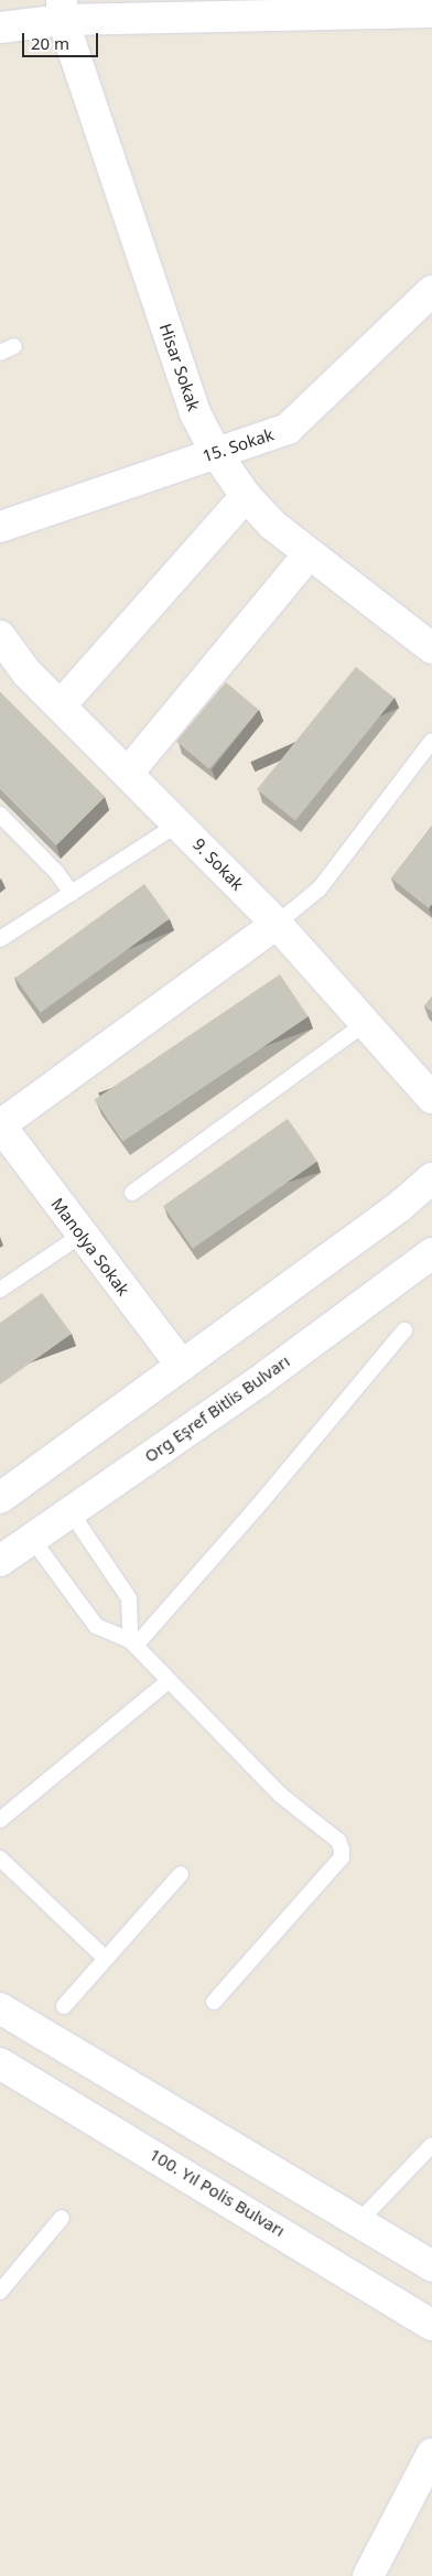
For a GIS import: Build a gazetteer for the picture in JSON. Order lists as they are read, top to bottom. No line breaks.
{"streets":{"street":["Hisar Sokak","15. Sokak","9. Sokak","Manolya Sokak","Org Eşref Bitlis Bulvarı","100. Yıl Polis Bulvarı"]},"crossings":[["Hisar Sokak","15. Sokak"]],"scale_bar":"20 m"}
